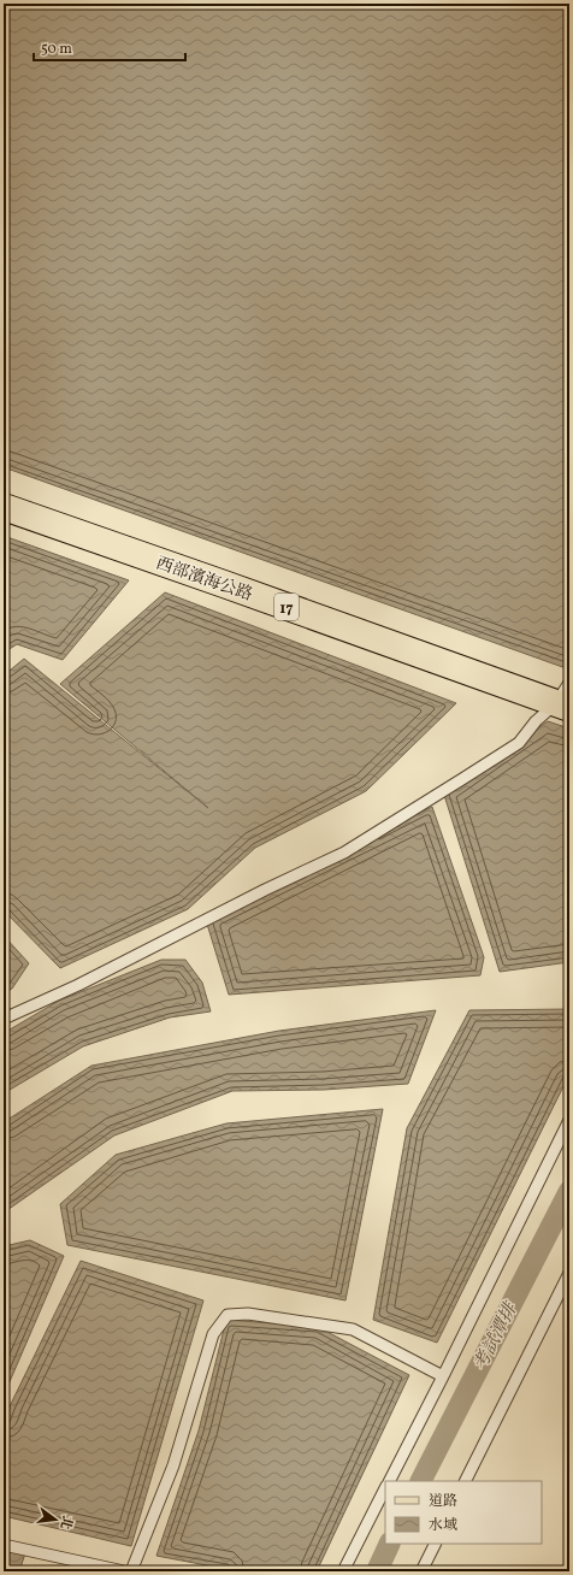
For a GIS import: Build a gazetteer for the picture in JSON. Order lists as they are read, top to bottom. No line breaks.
{"streets":{"main road":["西部濱海公路","17"]},"water":["考試潭排"],"legend":["道路","水域"],"scale_bar":"50 m","north":"right"}
